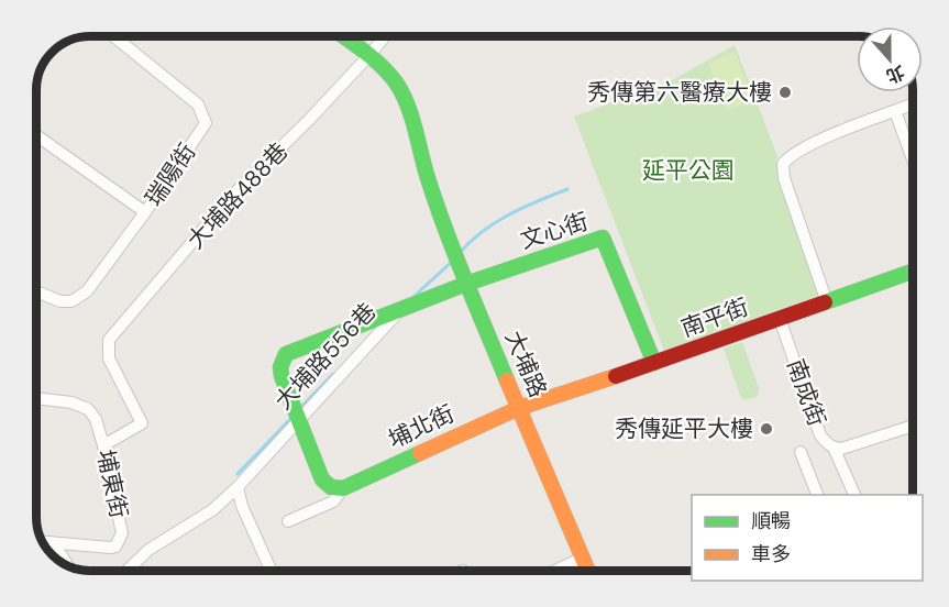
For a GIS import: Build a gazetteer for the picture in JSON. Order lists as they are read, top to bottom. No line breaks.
{"streets":{"street":["瑞陽街","大埔路488巷","文心街","南平街","大埔路556巷","大埔路","南成街","埔北街","埔東街"]},"crossings":[["大埔路488巷","大埔路"],["大埔路488巷","埔東街"],["文心街","南平街"],["文心街","大埔路556巷"],["文心街","大埔路"],["南平街","大埔路"],["南平街","南成街"],["南平街","埔北街"],["大埔路556巷","大埔路"],["大埔路","埔北街"]],"parks":["延平公園"],"places":["秀傳第六醫療大樓","秀傳延平大樓"],"legend":["順暢","車多"],"north":"bottom"}
